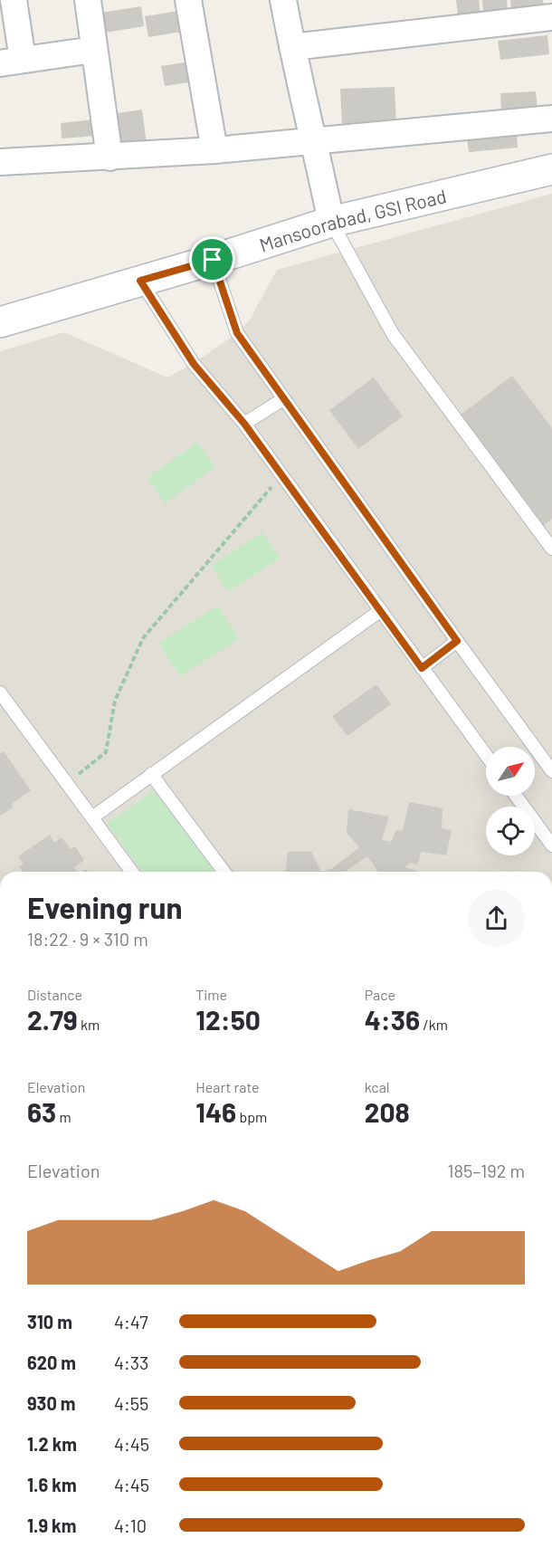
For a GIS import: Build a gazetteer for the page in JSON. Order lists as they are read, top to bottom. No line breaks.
{"streets":{"street":["Mansoorabad, GSI Road"]},"north":"top right","page":{"heading":["Evening run","18:22 · 9 × 310 m"],"stats":[["Distance","2.79 km"],["Time","12:50"],["Pace","4:36 /km"],["Elevation","63 m"],["Heart rate","146 bpm"],["kcal","208"]],"chart":["Elevation","185–192 m"],"list":[{"name":"310 m","note":"4:47"},{"name":"620 m","note":"4:33"},{"name":"930 m","note":"4:55"},{"name":"1.2 km","note":"4:45"},{"name":"1.6 km","note":"4:45"},{"name":"1.9 km","note":"4:10"}]}}
